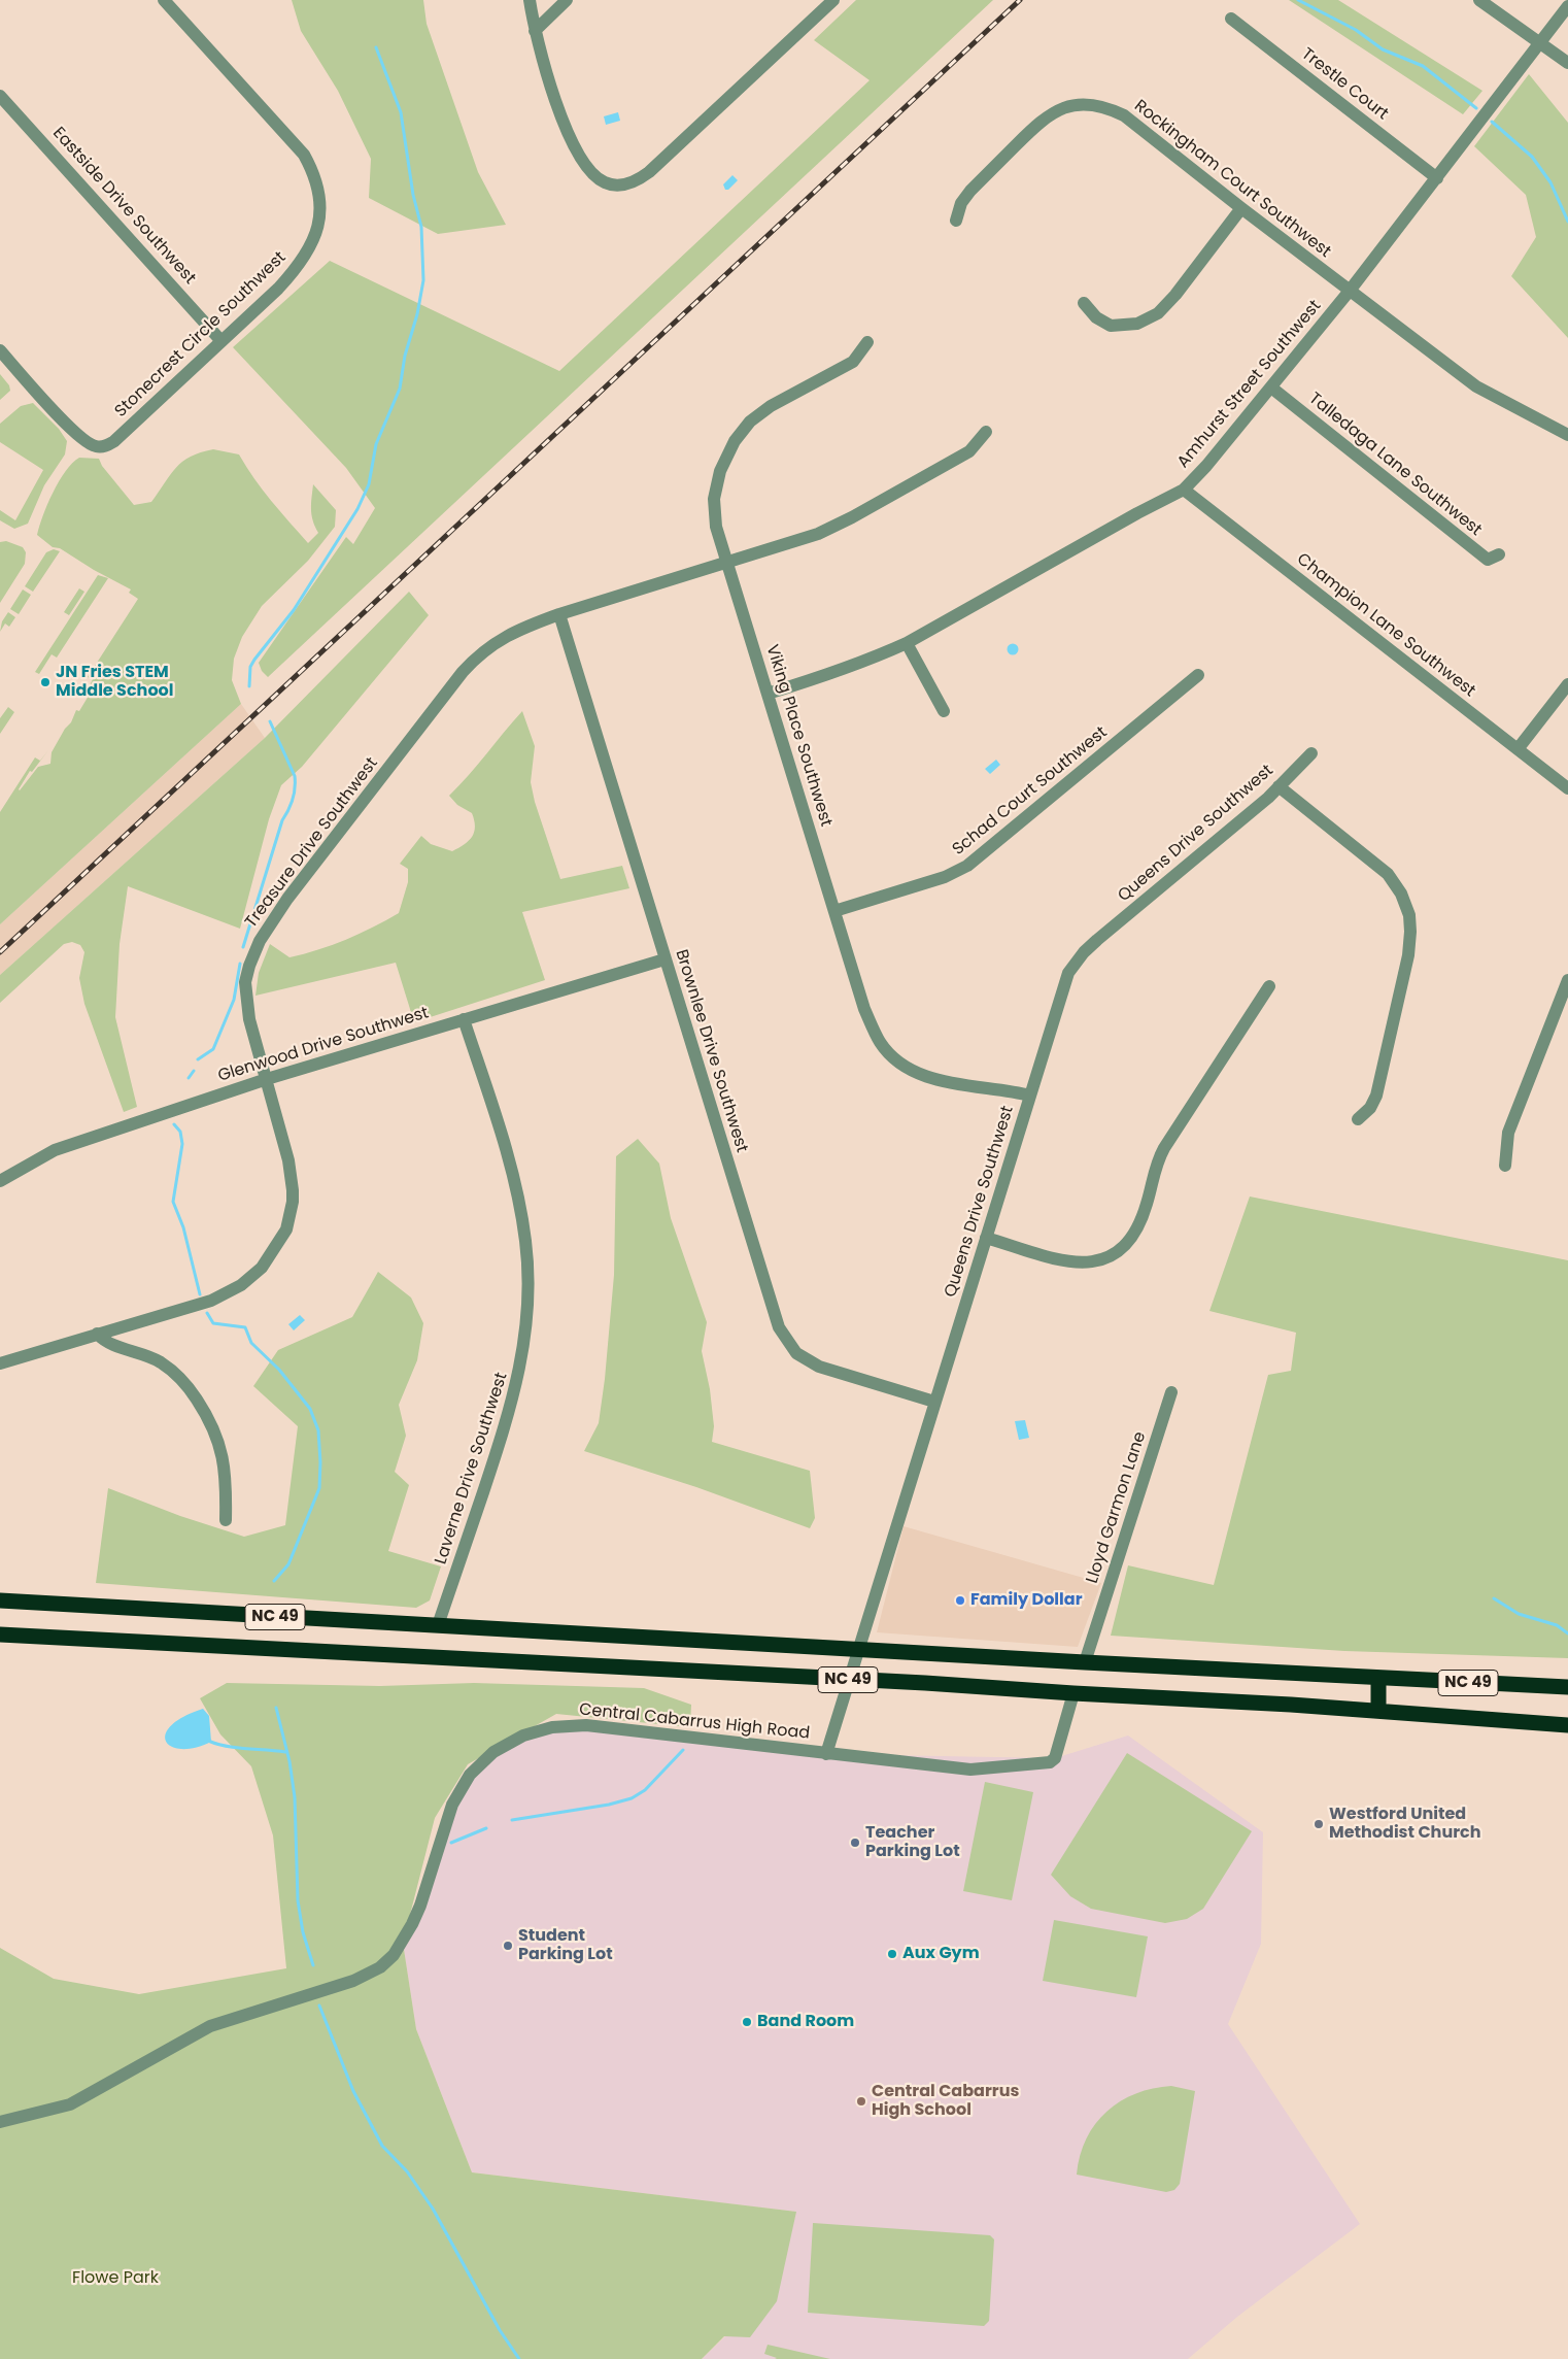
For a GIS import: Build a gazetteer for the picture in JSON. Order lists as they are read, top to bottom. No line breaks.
{"streets":{"highway":["NC 49"],"street":["Trestle Court","Rockingham Court Southwest","Eastside Drive Southwest","Stonecrest Circle Southwest","Amhurst Street Southwest","Talledaga Lane Southwest","Champion Lane Southwest","Viking Place Southwest","Schad Court Southwest","Queens Drive Southwest","Treasure Drive Southwest","Glenwood Drive Southwest","Brownlee Drive Southwest","Laverne Drive Southwest","Lloyd Garmon Lane","Central Cabarrus High Road"]},"crossings":[["Trestle Court","Amhurst Street Southwest"],["Rockingham Court Southwest","Amhurst Street Southwest"],["Eastside Drive Southwest","Stonecrest Circle Southwest"],["Amhurst Street Southwest","Talledaga Lane Southwest"],["Amhurst Street Southwest","Champion Lane Southwest"],["Amhurst Street Southwest","Viking Place Southwest"],["Viking Place Southwest","Schad Court Southwest"],["Viking Place Southwest","Queens Drive Southwest"],["Viking Place Southwest","Treasure Drive Southwest"],["Queens Drive Southwest","Brownlee Drive Southwest"],["Queens Drive Southwest","NC 49"],["Queens Drive Southwest","Central Cabarrus High Road"],["Treasure Drive Southwest","Glenwood Drive Southwest"],["Treasure Drive Southwest","Brownlee Drive Southwest"],["Glenwood Drive Southwest","Brownlee Drive Southwest"],["Glenwood Drive Southwest","Laverne Drive Southwest"],["Laverne Drive Southwest","NC 49"],["Lloyd Garmon Lane","NC 49"],["NC 49","Central Cabarrus High Road"]],"parks":["Flowe Park"],"places":["JN Fries STEM Middle School","Family Dollar","Westford United Methodist Church","Teacher Parking Lot","Student Parking Lot","Aux Gym","Band Room","Central Cabarrus High School"]}
